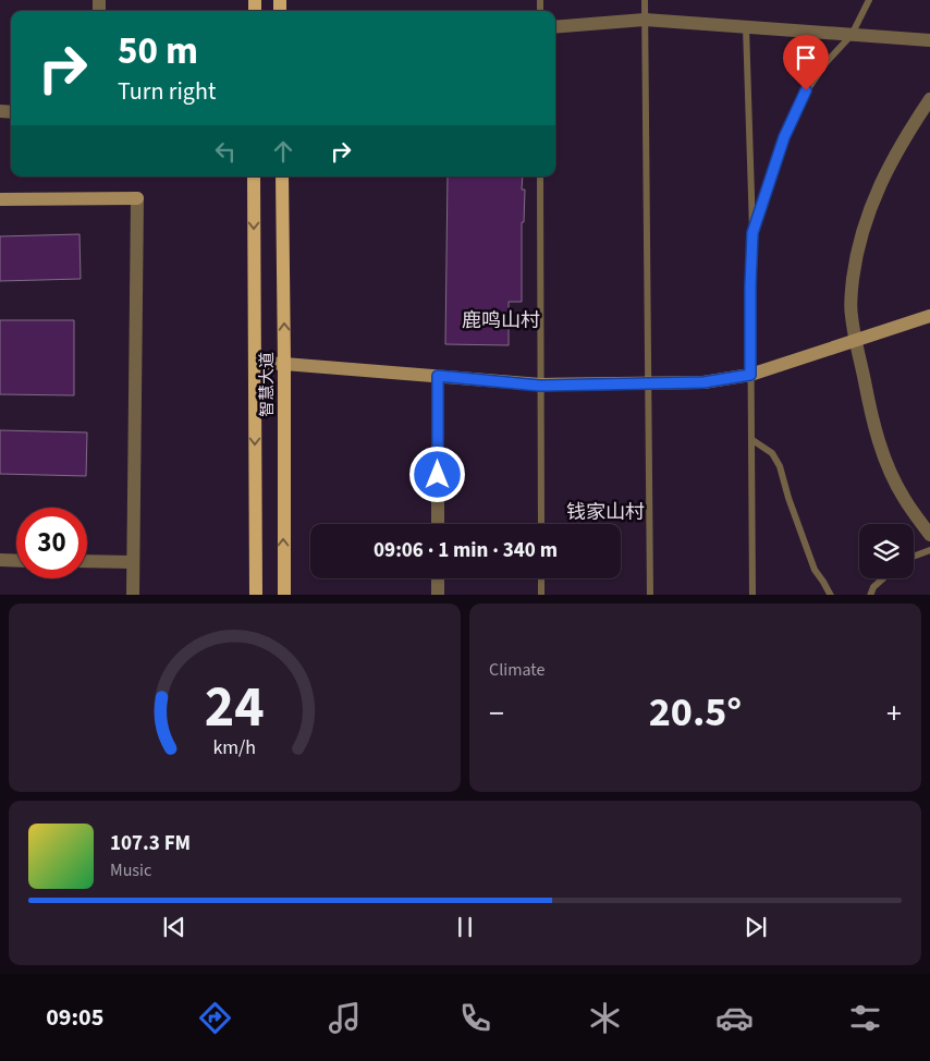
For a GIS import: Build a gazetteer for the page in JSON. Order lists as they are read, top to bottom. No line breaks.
{"streets":{"main road":["智慧大道"]},"districts":["鹿鸣山村","钱家山村"],"page":{"turn":["50 m","Turn right"],"limit":"30","trip":"09:06 · 1 min · 340 m","tile":"Climate","heat":["−","20.5°","+"],"song":["107.3 FM","Music"],"tabs":"09:05","gauge":["24","km/h"]}}
